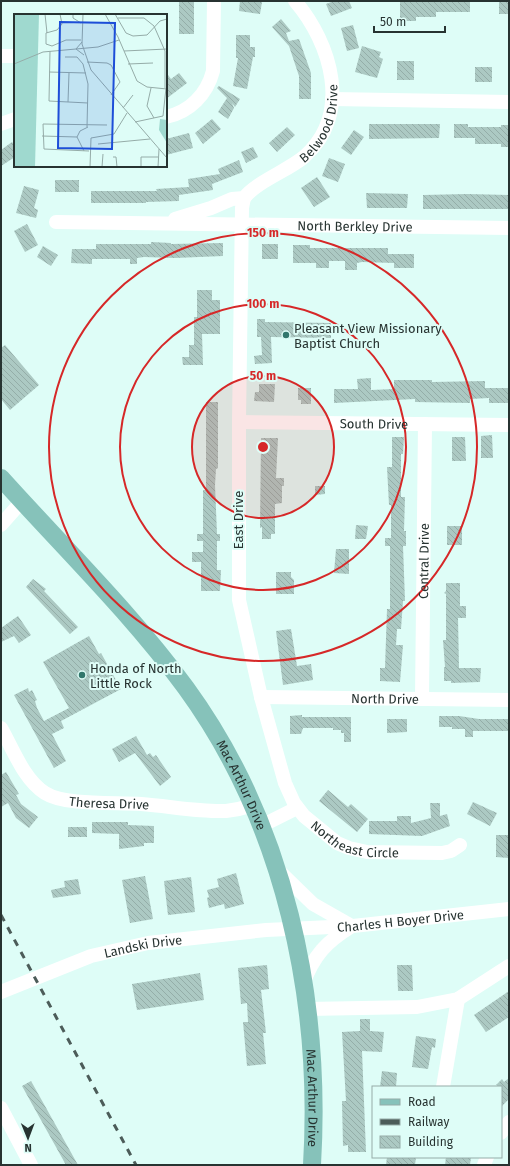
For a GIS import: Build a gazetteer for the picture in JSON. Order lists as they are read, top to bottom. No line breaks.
{"streets":{"main road":["Mac Arthur Drive"],"street":["Belwood Drive","North Berkley Drive","South Drive","East Drive","Central Drive","North Drive","Theresa Drive","Northeast Circle","Charles H Boyer Drive","Landski Drive"]},"crossings":[["Belwood Drive","North Berkley Drive"],["North Berkley Drive","East Drive"],["South Drive","East Drive"],["South Drive","Central Drive"],["East Drive","North Drive"],["East Drive","Northeast Circle"],["Central Drive","North Drive"],["Mac Arthur Drive","Theresa Drive"],["Mac Arthur Drive","Northeast Circle"],["Mac Arthur Drive","Charles H Boyer Drive"],["Mac Arthur Drive","Landski Drive"],["Charles H Boyer Drive","Landski Drive"]],"places":["Pleasant View Missionary Baptist Church","Honda of North Little Rock"],"legend":["Road","Railway","Building"],"scale_bar":"50 m","north":"bottom","rings":["150 m","100 m","50 m"]}
